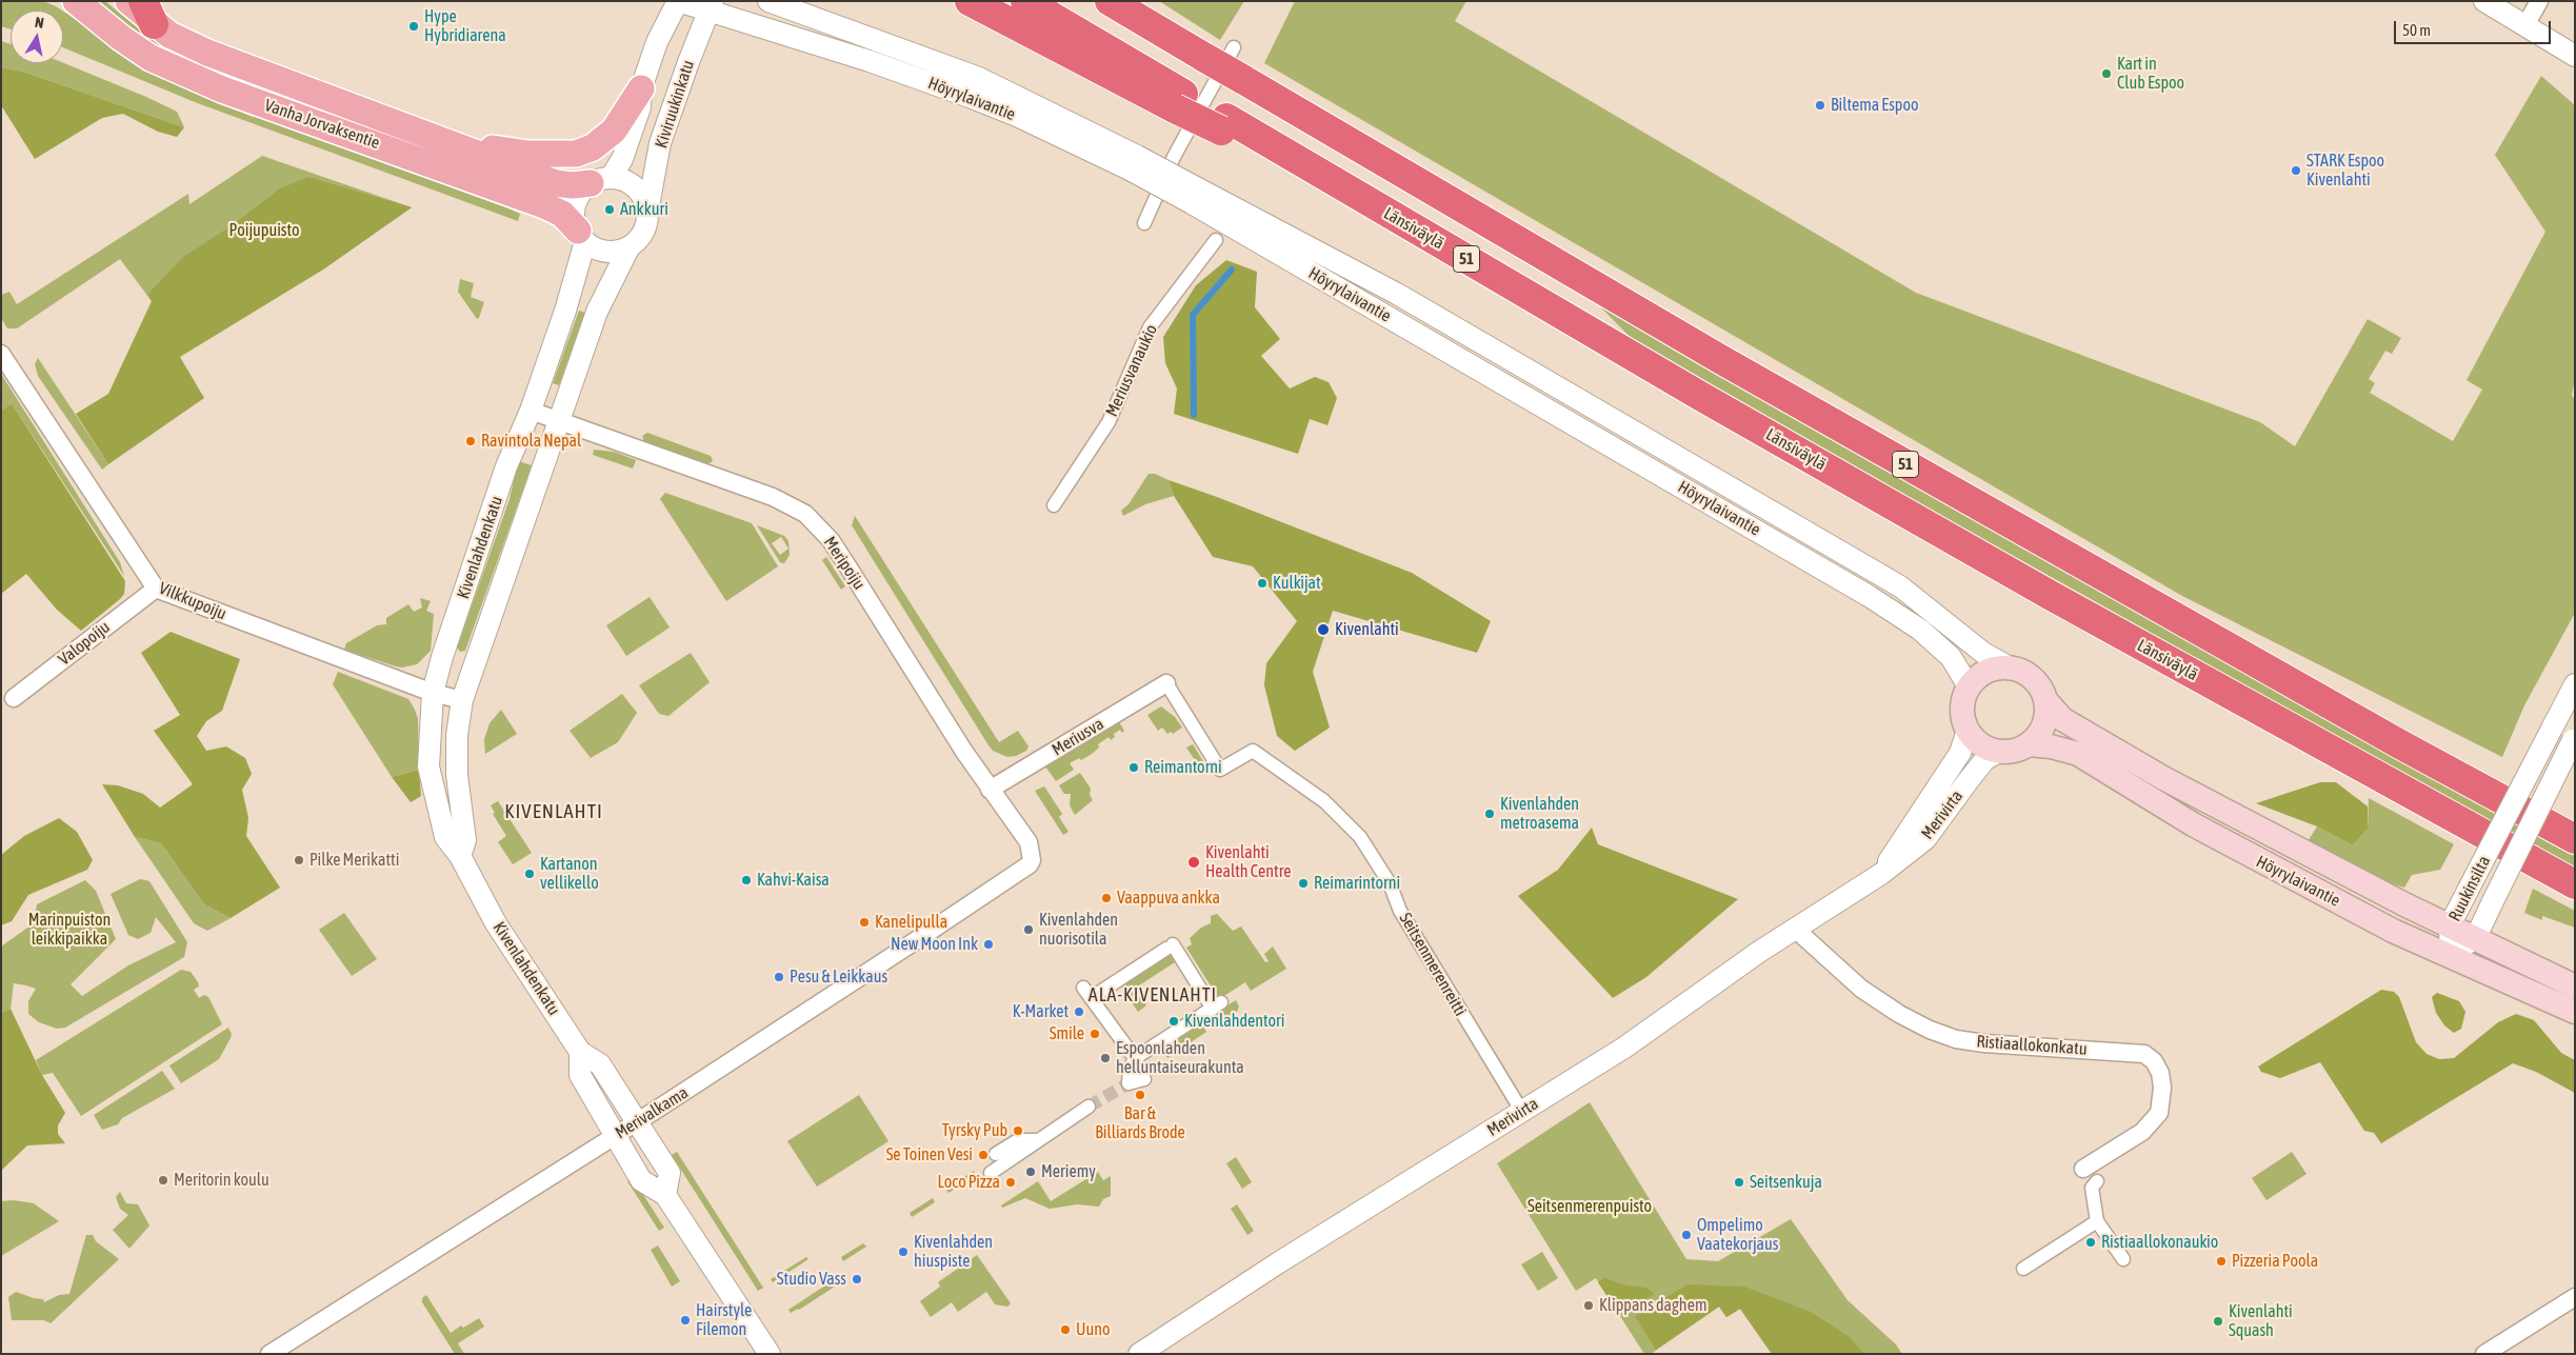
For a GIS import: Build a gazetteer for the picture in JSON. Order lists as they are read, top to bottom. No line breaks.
{"streets":{"highway":["Länsiväylä","51"],"main road":["Höyrylaivantie","Vanha Jorvaksentie"],"street":["Kiviruukinkatu","Meriusvanaukio","Kivenlahdenkatu","Meripoiju","Vilkkupoiju","Valopoiju","Meriusva","Merivirta","Ruukinsilta","Seitsenmerenreitti","Ristiaallokonkatu","Merivalkama"]},"crossings":[["Höyrylaivantie","Kiviruukinkatu"],["Höyrylaivantie","Merivirta"],["Höyrylaivantie","Ruukinsilta"],["Kiviruukinkatu","Vanha Jorvaksentie"],["Kiviruukinkatu","Kivenlahdenkatu"],["Vanha Jorvaksentie","Kivenlahdenkatu"],["Kivenlahdenkatu","Meripoiju"],["Kivenlahdenkatu","Vilkkupoiju"],["Kivenlahdenkatu","Merivalkama"],["Meripoiju","Meriusva"],["Meripoiju","Merivalkama"],["Vilkkupoiju","Valopoiju"],["Meriusva","Seitsenmerenreitti"],["Merivirta","Seitsenmerenreitti"],["Merivirta","Ristiaallokonkatu"]],"districts":["KIVENLAHTI","ALA-KIVENLAHTI"],"parks":["Poijupuisto","Marinpuiston leikkipaikka","Seitsenmerenpuisto"],"places":["Hype Hybridiarena","Kart in Club Espoo","Biltema Espoo","STARK Espoo Kivenlahti","Ankkuri","Ravintola Nepal","Kulkijat","Kivenlahti","Reimantorni","Kivenlahden metroasema","Pilke Merikatti","Kivenlahti Health Centre","Kartanon vellikello","Kahvi-Kaisa","Reimarintorni","Vaappuva ankka","Kanelipulla","Kivenlahden nuorisotila","New Moon Ink","Pesu & Leikkaus","K-Market","Kivenlahdentori","Smile","Espoonlahden helluntaiseurakunta","Bar & Billiards Brode","Tyrsky Pub","Se Toinen Vesi","Meriemy","Meritorin koulu","Loco Pizza","Seitsenkuja","Ompelimo Vaatekorjaus","Ristiaallokonaukio","Kivenlahden hiuspiste","Pizzeria Poola","Studio Vass","Klippans daghem","Hairstyle Filemon","Kivenlahti Squash","Uuno"],"scale_bar":"50 m","north":"top"}
